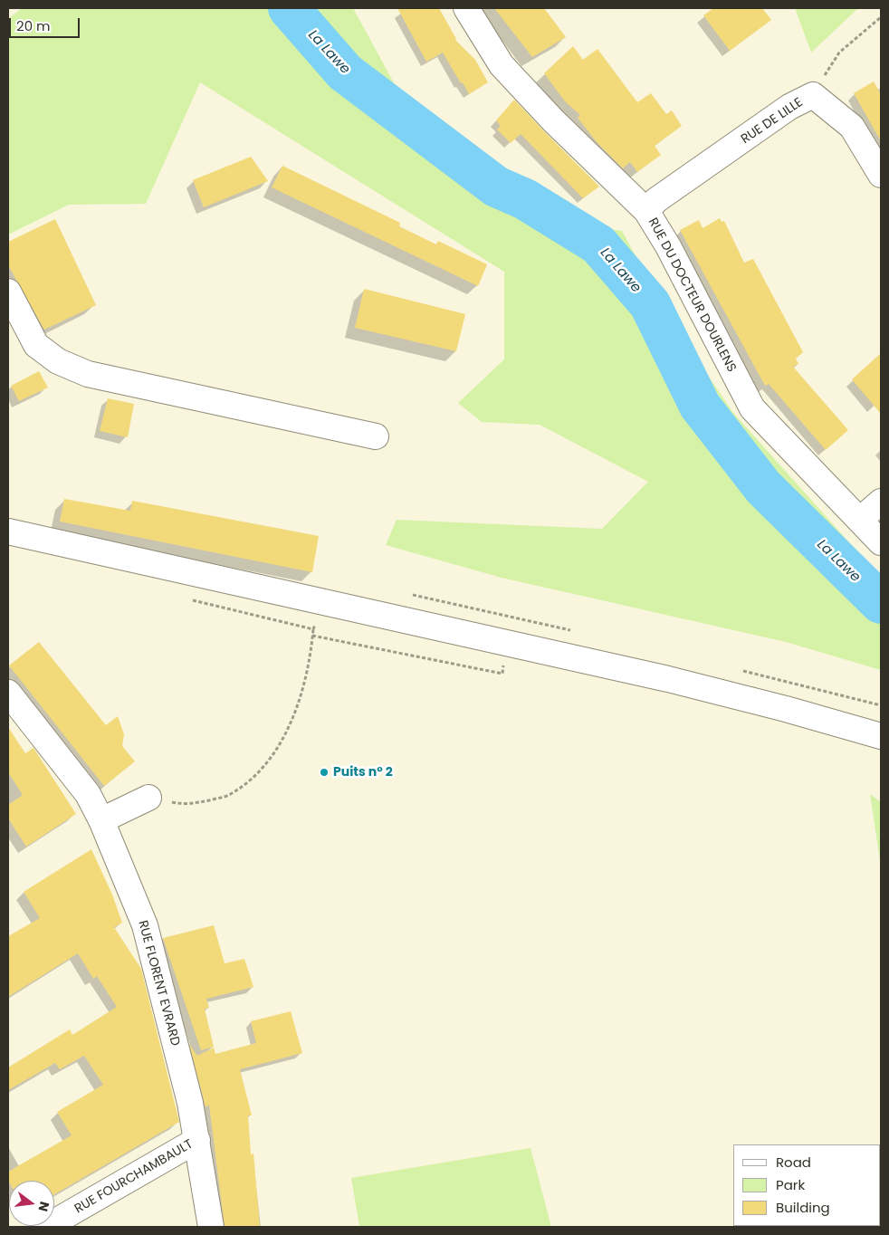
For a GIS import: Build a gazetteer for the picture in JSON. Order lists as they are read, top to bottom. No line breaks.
{"streets":{"street":["RUE DE LILLE","RUE DU DOCTEUR DOURLENS","RUE FLORENT EVRARD","RUE FOURCHAMBAULT"]},"crossings":[["RUE DE LILLE","RUE DU DOCTEUR DOURLENS"],["RUE FLORENT EVRARD","RUE FOURCHAMBAULT"]],"water":["La Lawe"],"places":["Puits n° 2"],"legend":["Road","Park","Building"],"scale_bar":"20 m","north":"right"}
